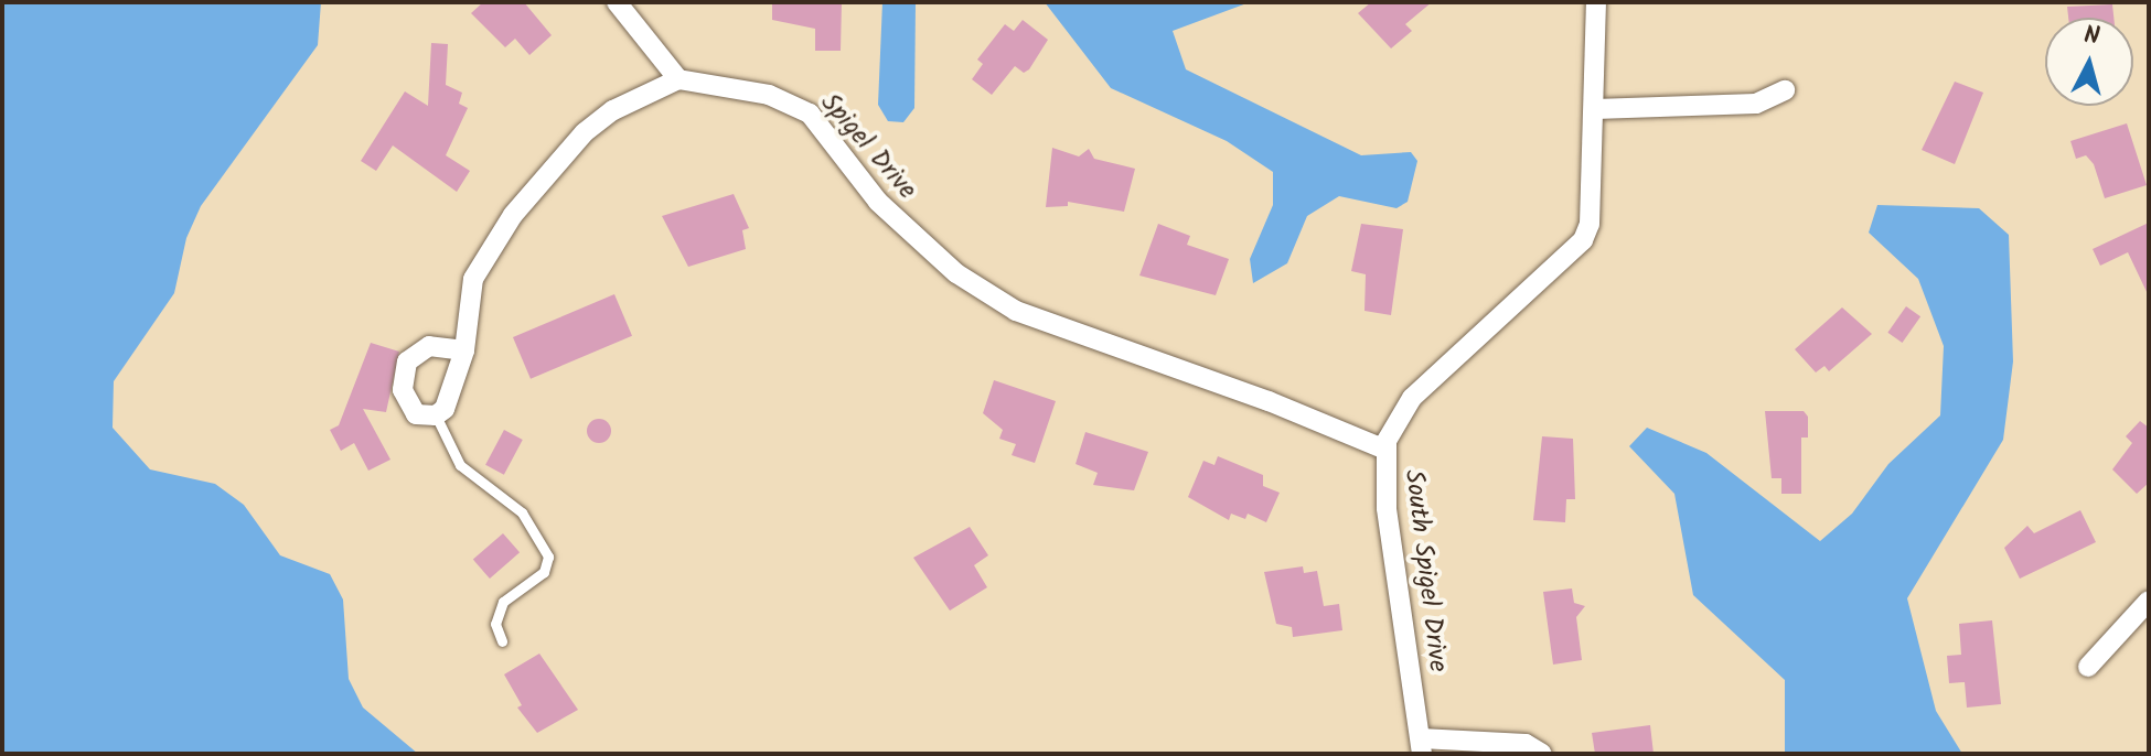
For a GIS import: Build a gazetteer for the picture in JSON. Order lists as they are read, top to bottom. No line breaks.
{"streets":{"street":["Spigel Drive","South Spigel Drive"]},"crossings":[["Spigel Drive","South Spigel Drive"]],"north":"top"}
